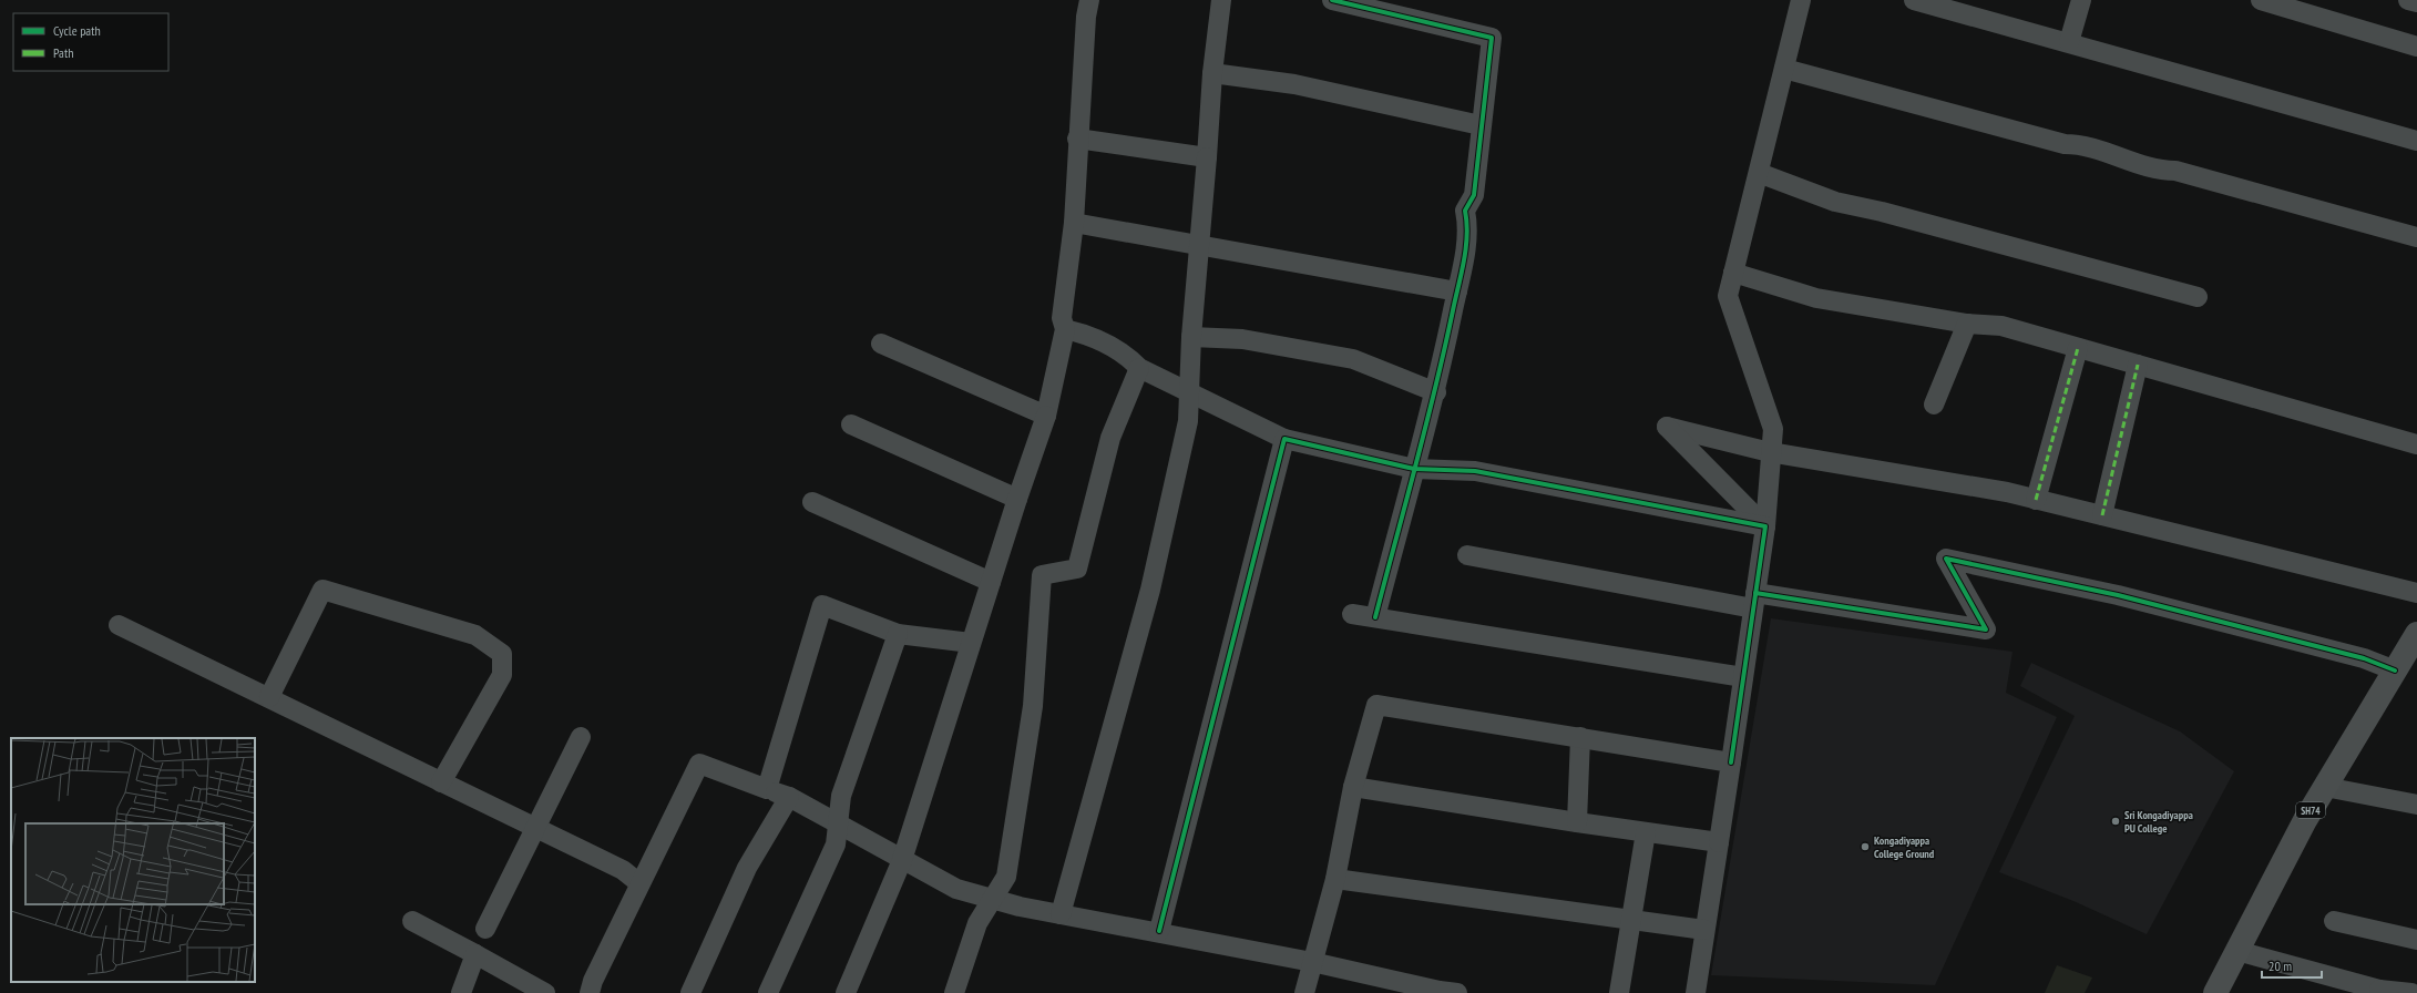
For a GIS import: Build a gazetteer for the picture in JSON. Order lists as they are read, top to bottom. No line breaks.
{"streets":{"main road":["SH74"]},"places":["Sri Kongadiyappa PU College","Kongadiyappa College Ground"],"legend":["Cycle path","Path"],"scale_bar":"20 m"}
